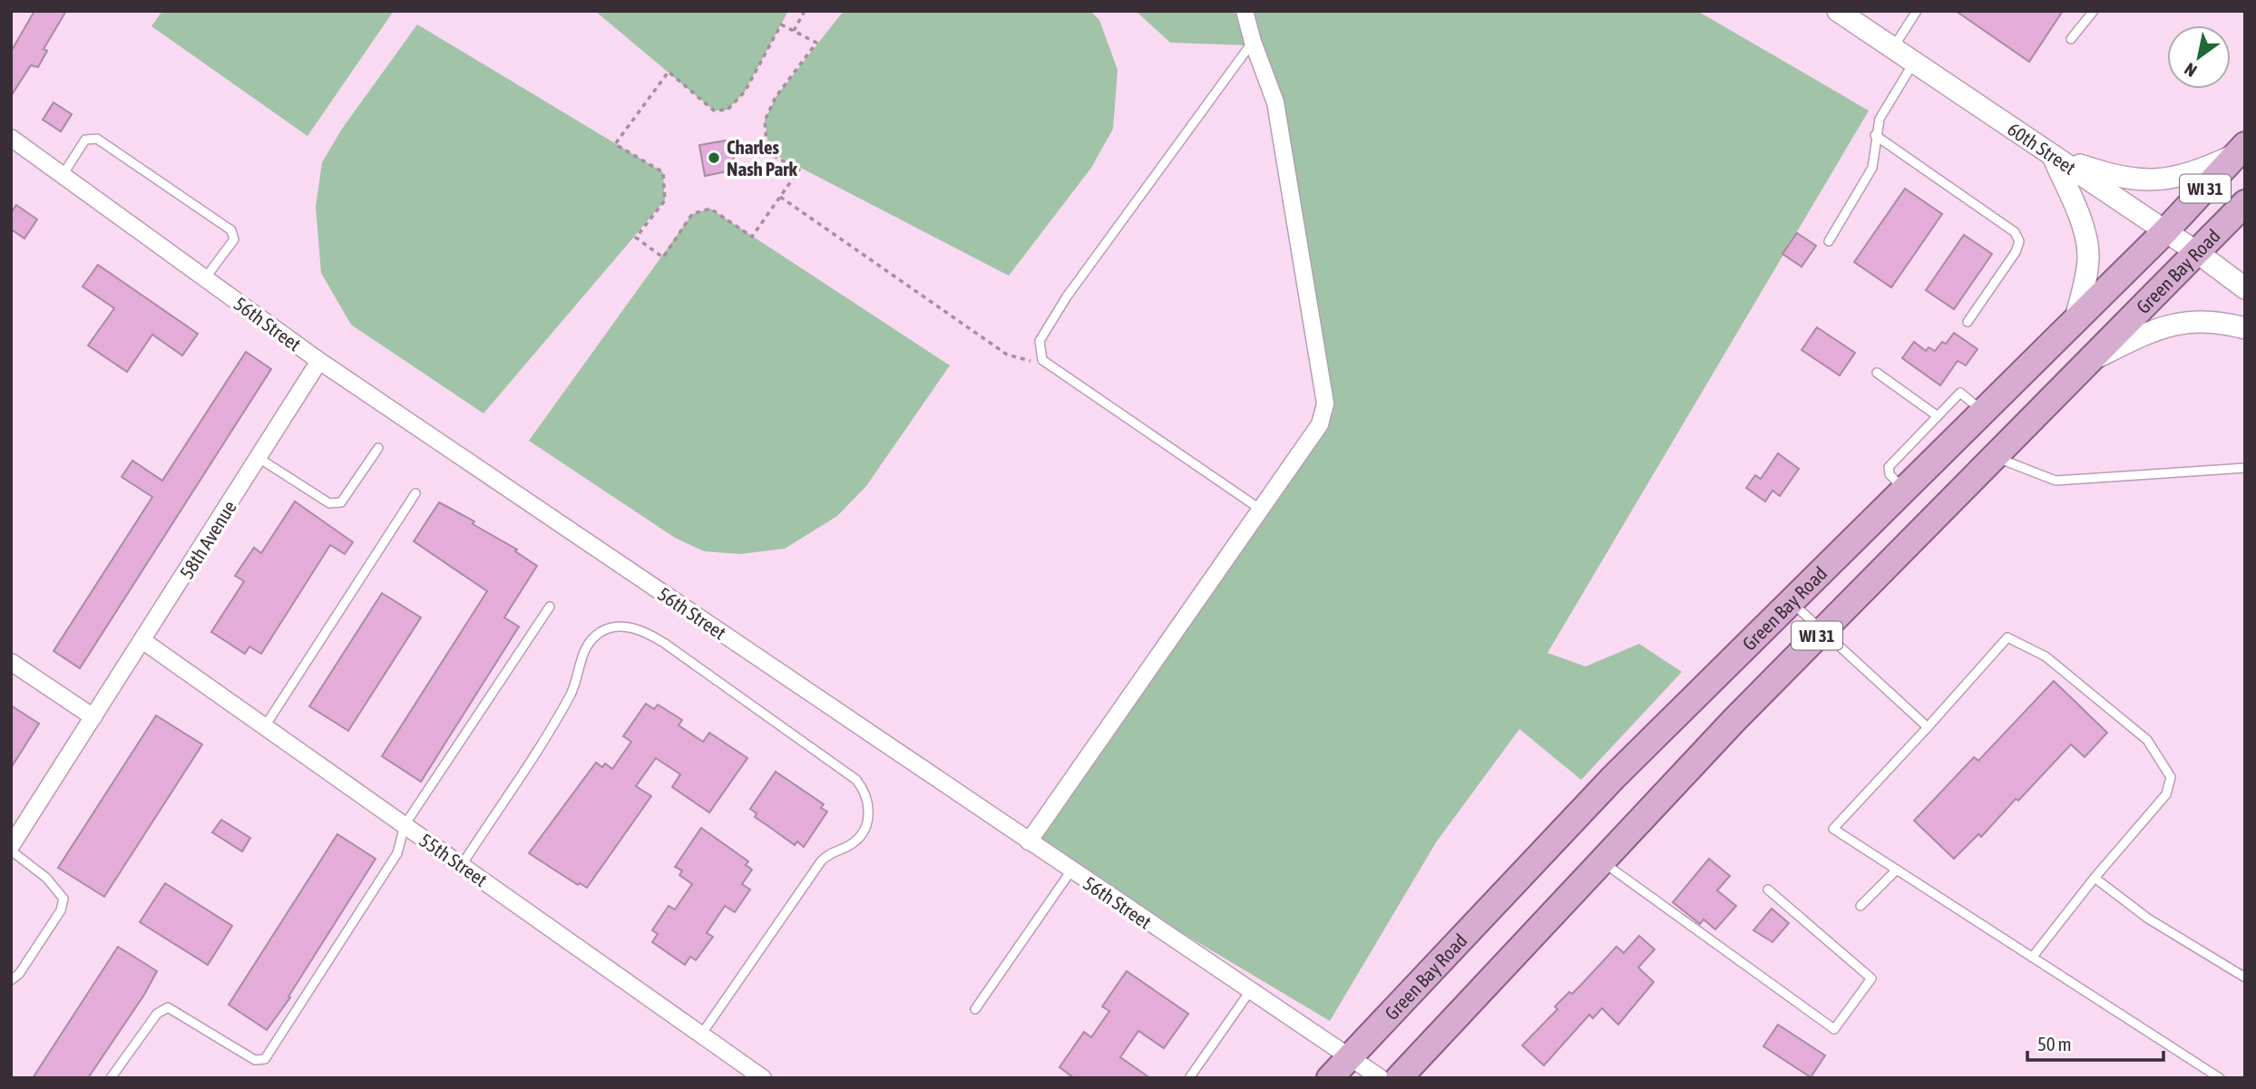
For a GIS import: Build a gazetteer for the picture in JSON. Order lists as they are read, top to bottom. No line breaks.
{"streets":{"main road":["WI 31","Green Bay Road"],"street":["60th Street","56th Street","58th Avenue","55th Street"]},"crossings":[["60th Street","Green Bay Road"],["Green Bay Road","56th Street"],["56th Street","58th Avenue"],["58th Avenue","55th Street"]],"places":["Charles Nash Park"],"scale_bar":"50 m","north":"bottom left"}
